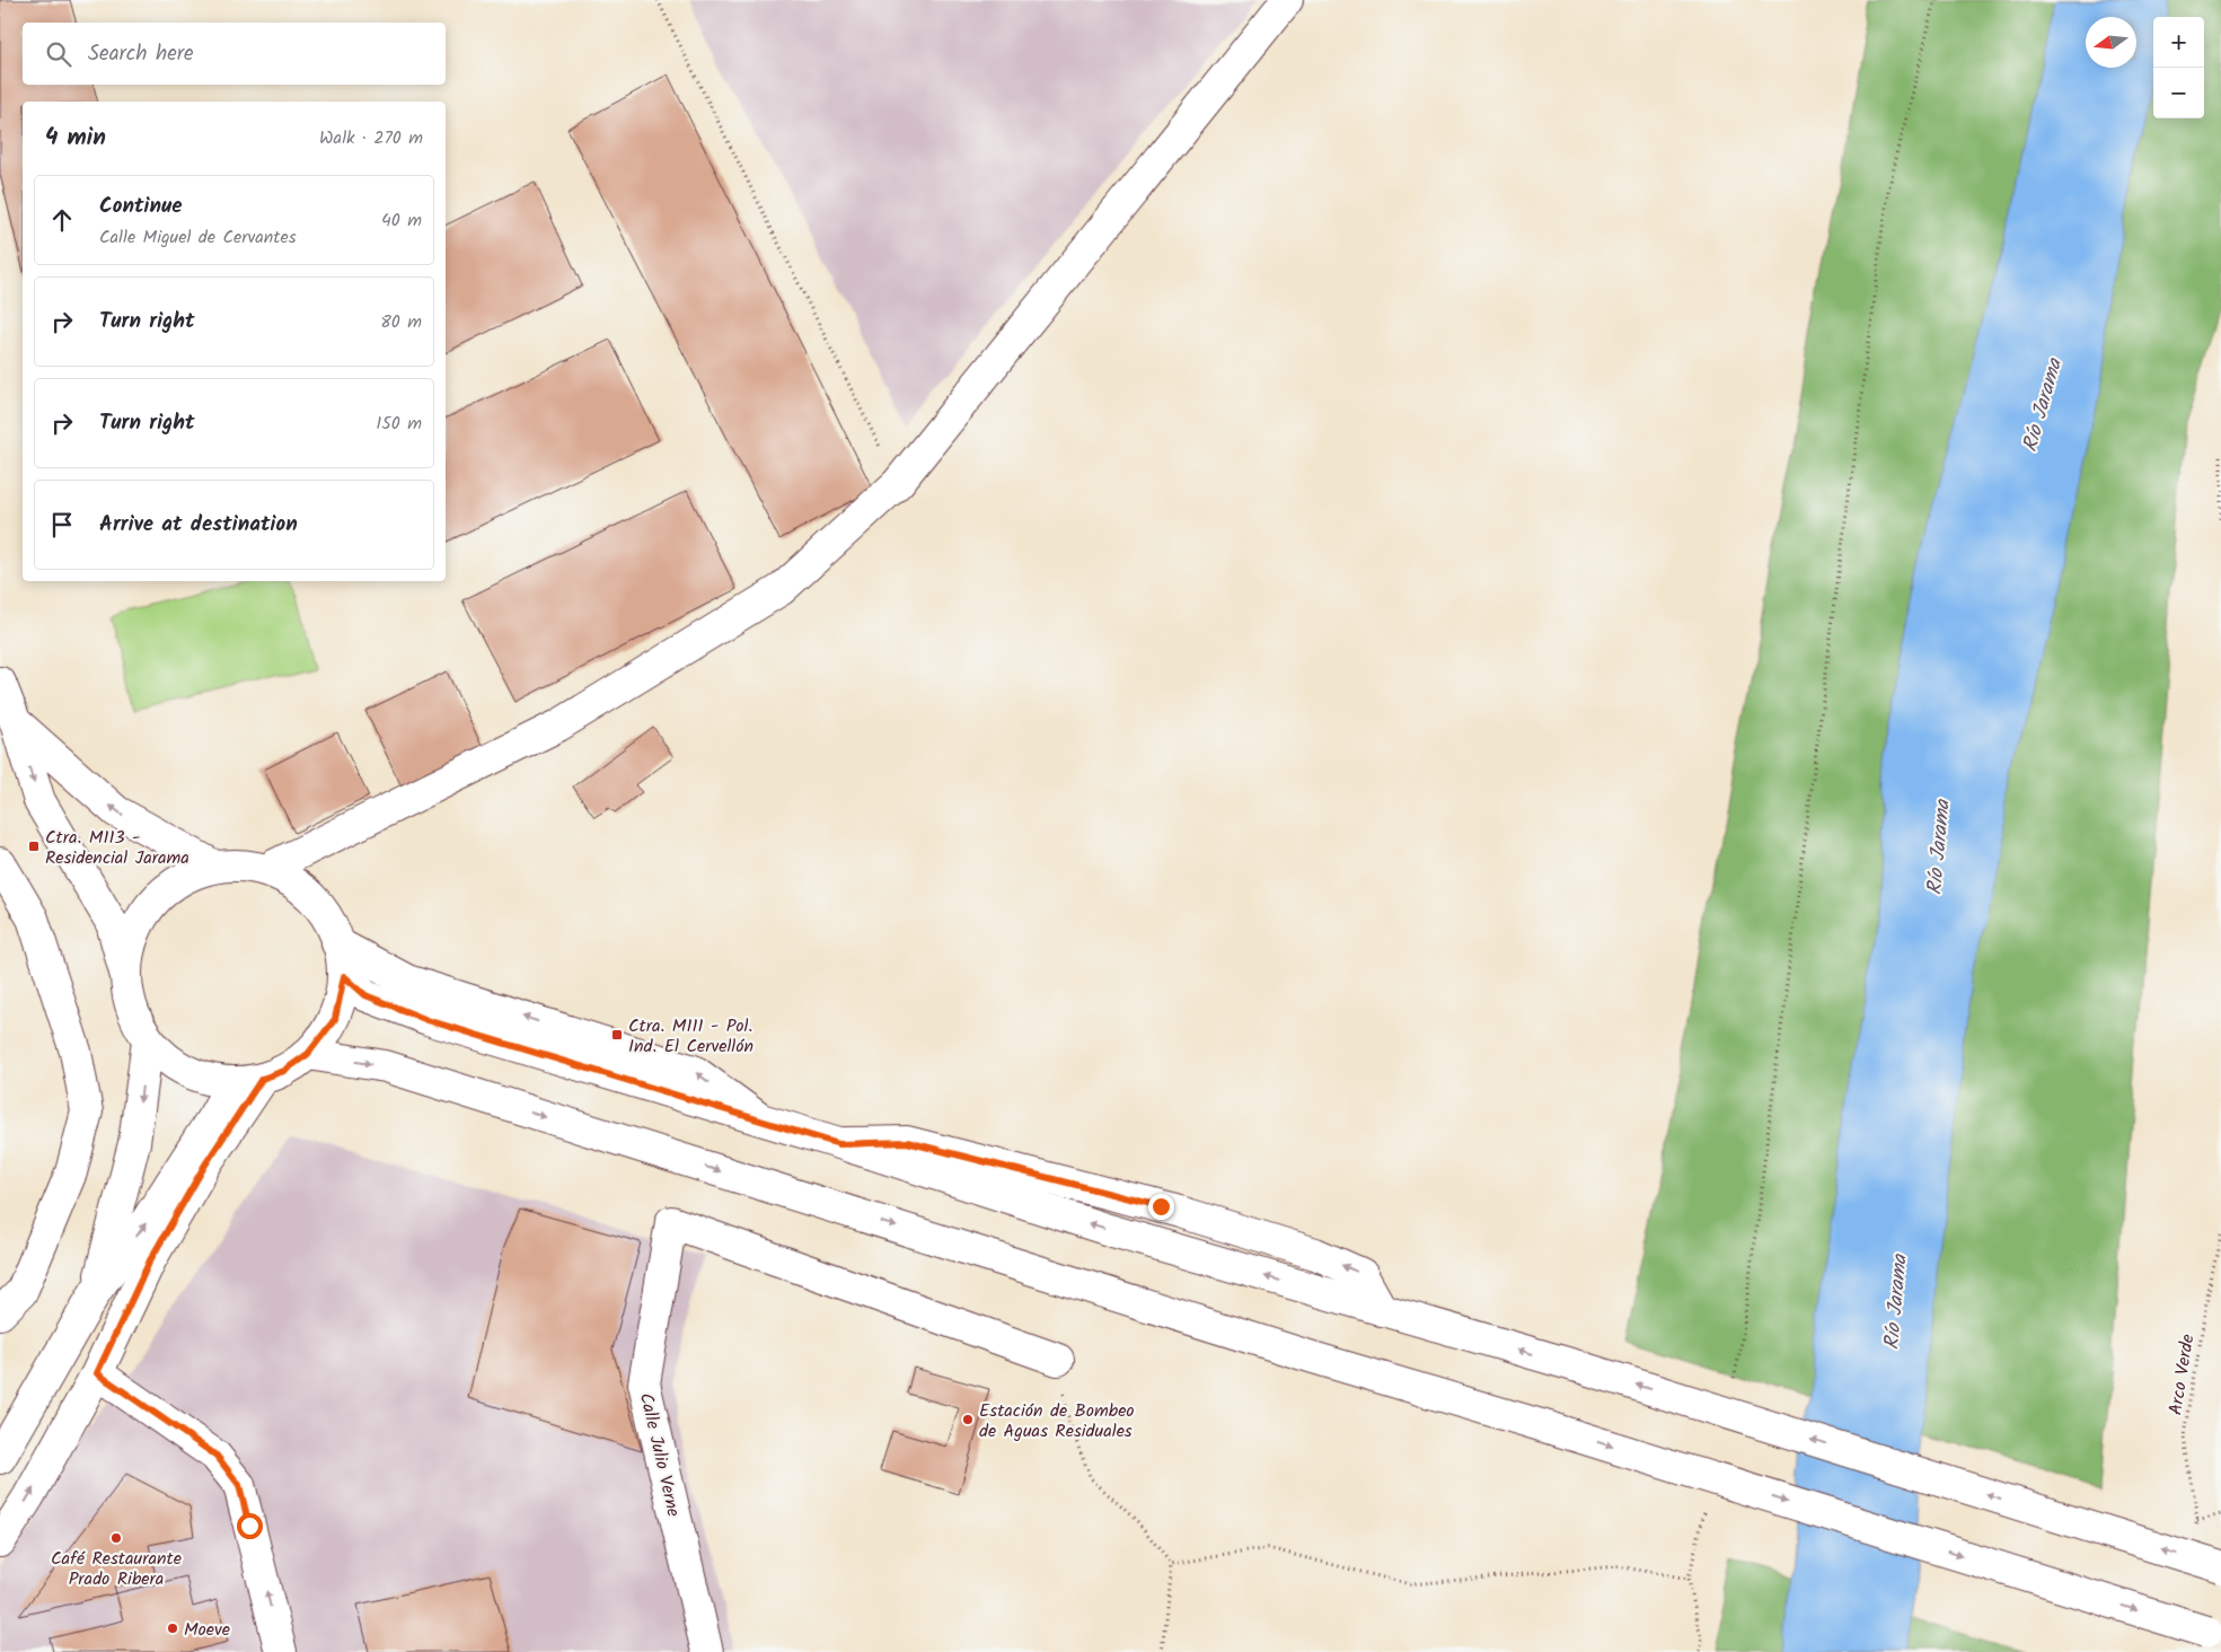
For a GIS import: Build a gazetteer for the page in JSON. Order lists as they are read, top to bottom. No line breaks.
{"streets":{"main road":["Calle Julio Verne"],"path":["Arco Verde"]},"water":["Río Jarama"],"places":{"transit":["Ctra. M113 - Residencial Jarama","Ctra. M111 - Pol. Ind. El Cervellón"],"other":["Estación de Bombeo de Aguas Residuales","Café Restaurante Prado Ribera","Moeve"]},"north":"left","page":{"map_buttons":["+","−"],"search":"Search here","heading":["4 min","Walk · 270 m"],"list":[["Continue","Calle Miguel de Cervantes","40 m"],["Turn right","80 m"],["Turn right","150 m"],"Arrive at destination"]}}
